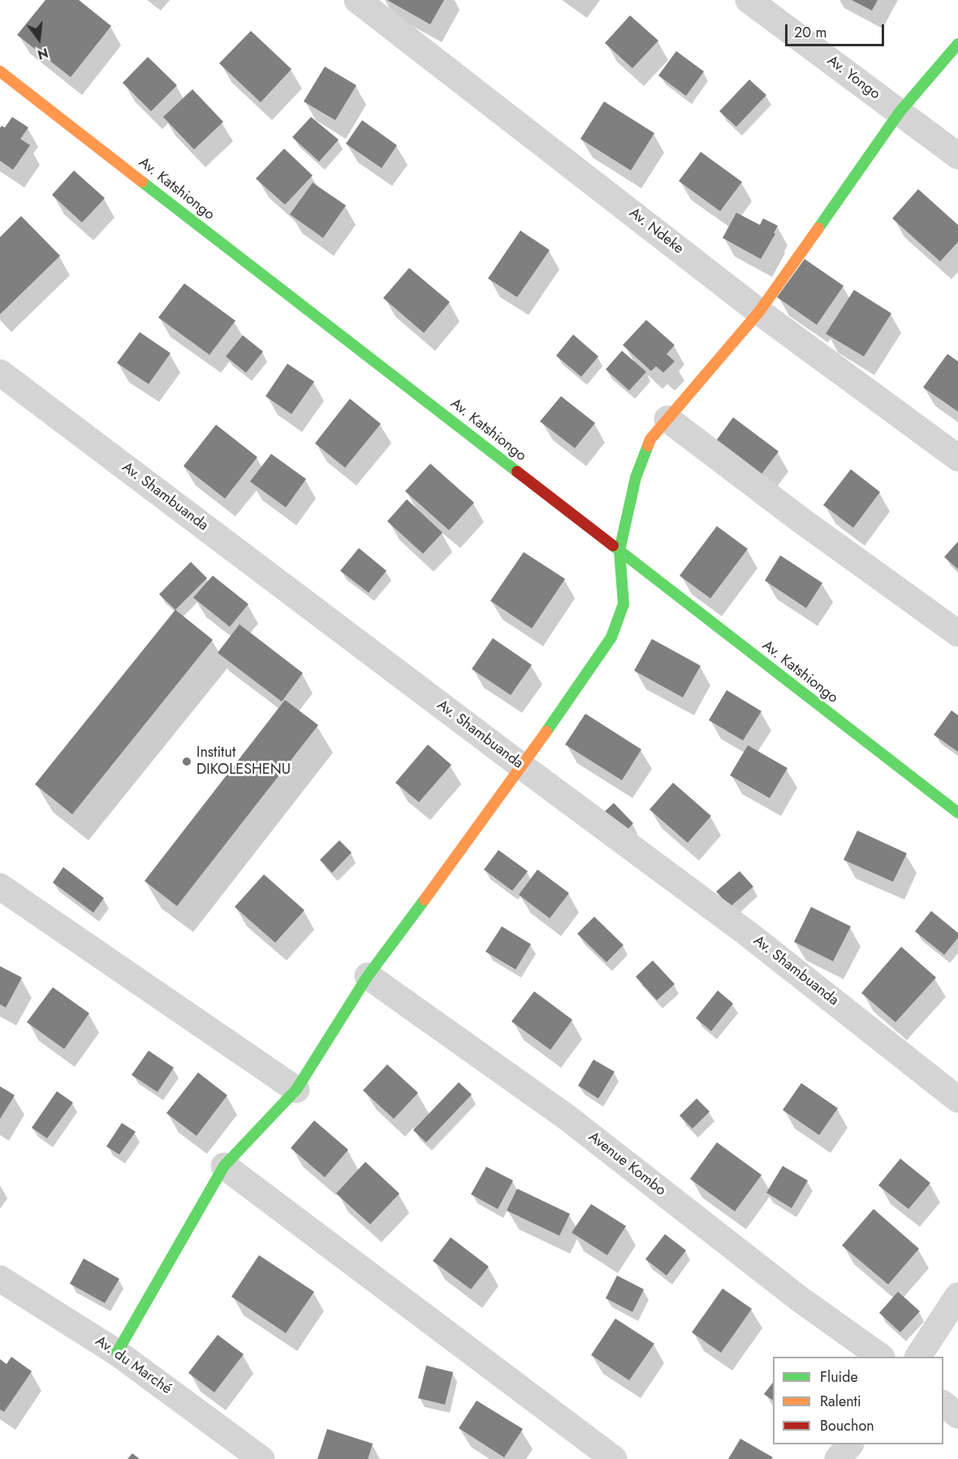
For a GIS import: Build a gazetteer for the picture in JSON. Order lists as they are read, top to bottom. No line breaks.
{"streets":{"street":["Av. Yongo","Av. Katshiongo","Av. Ndeke","Av. Shambuanda","Avenue Kombo","Av. du Marché"]},"places":["Institut DIKOLESHENU"],"legend":["Fluide","Ralenti","Bouchon"],"scale_bar":"20 m","north":"bottom"}
